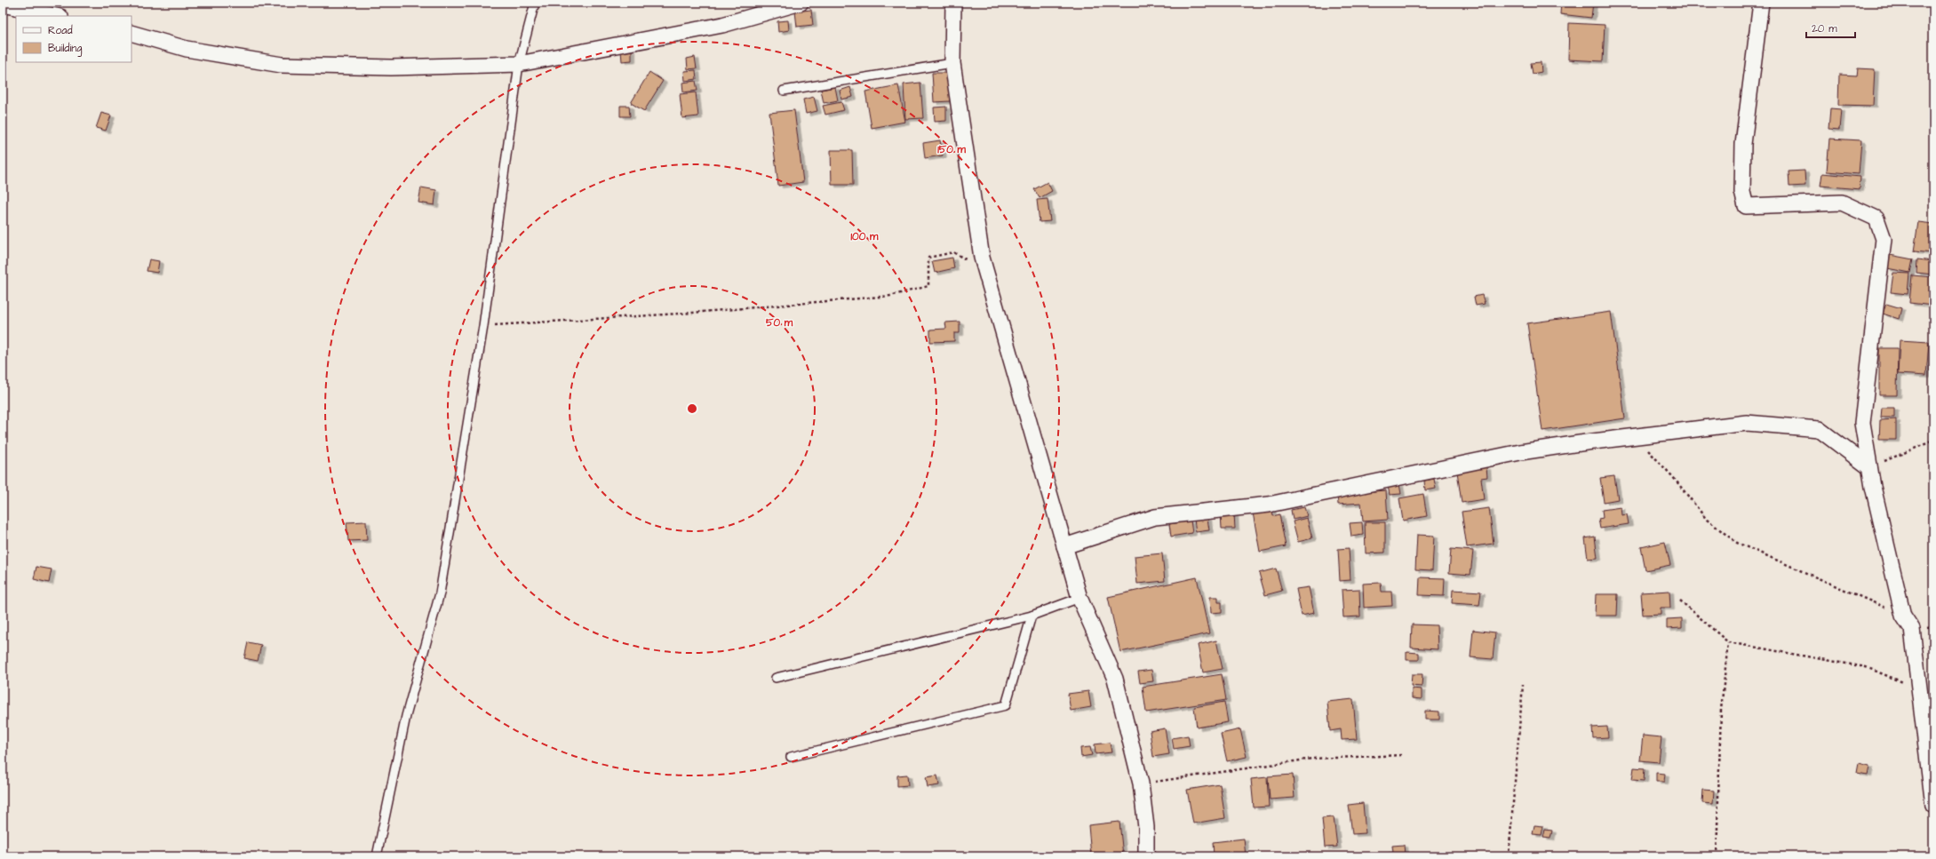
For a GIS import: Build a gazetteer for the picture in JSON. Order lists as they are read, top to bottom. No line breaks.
{"legend":["Road","Building"],"scale_bar":"20 m","rings":["150 m","100 m","50 m"]}
